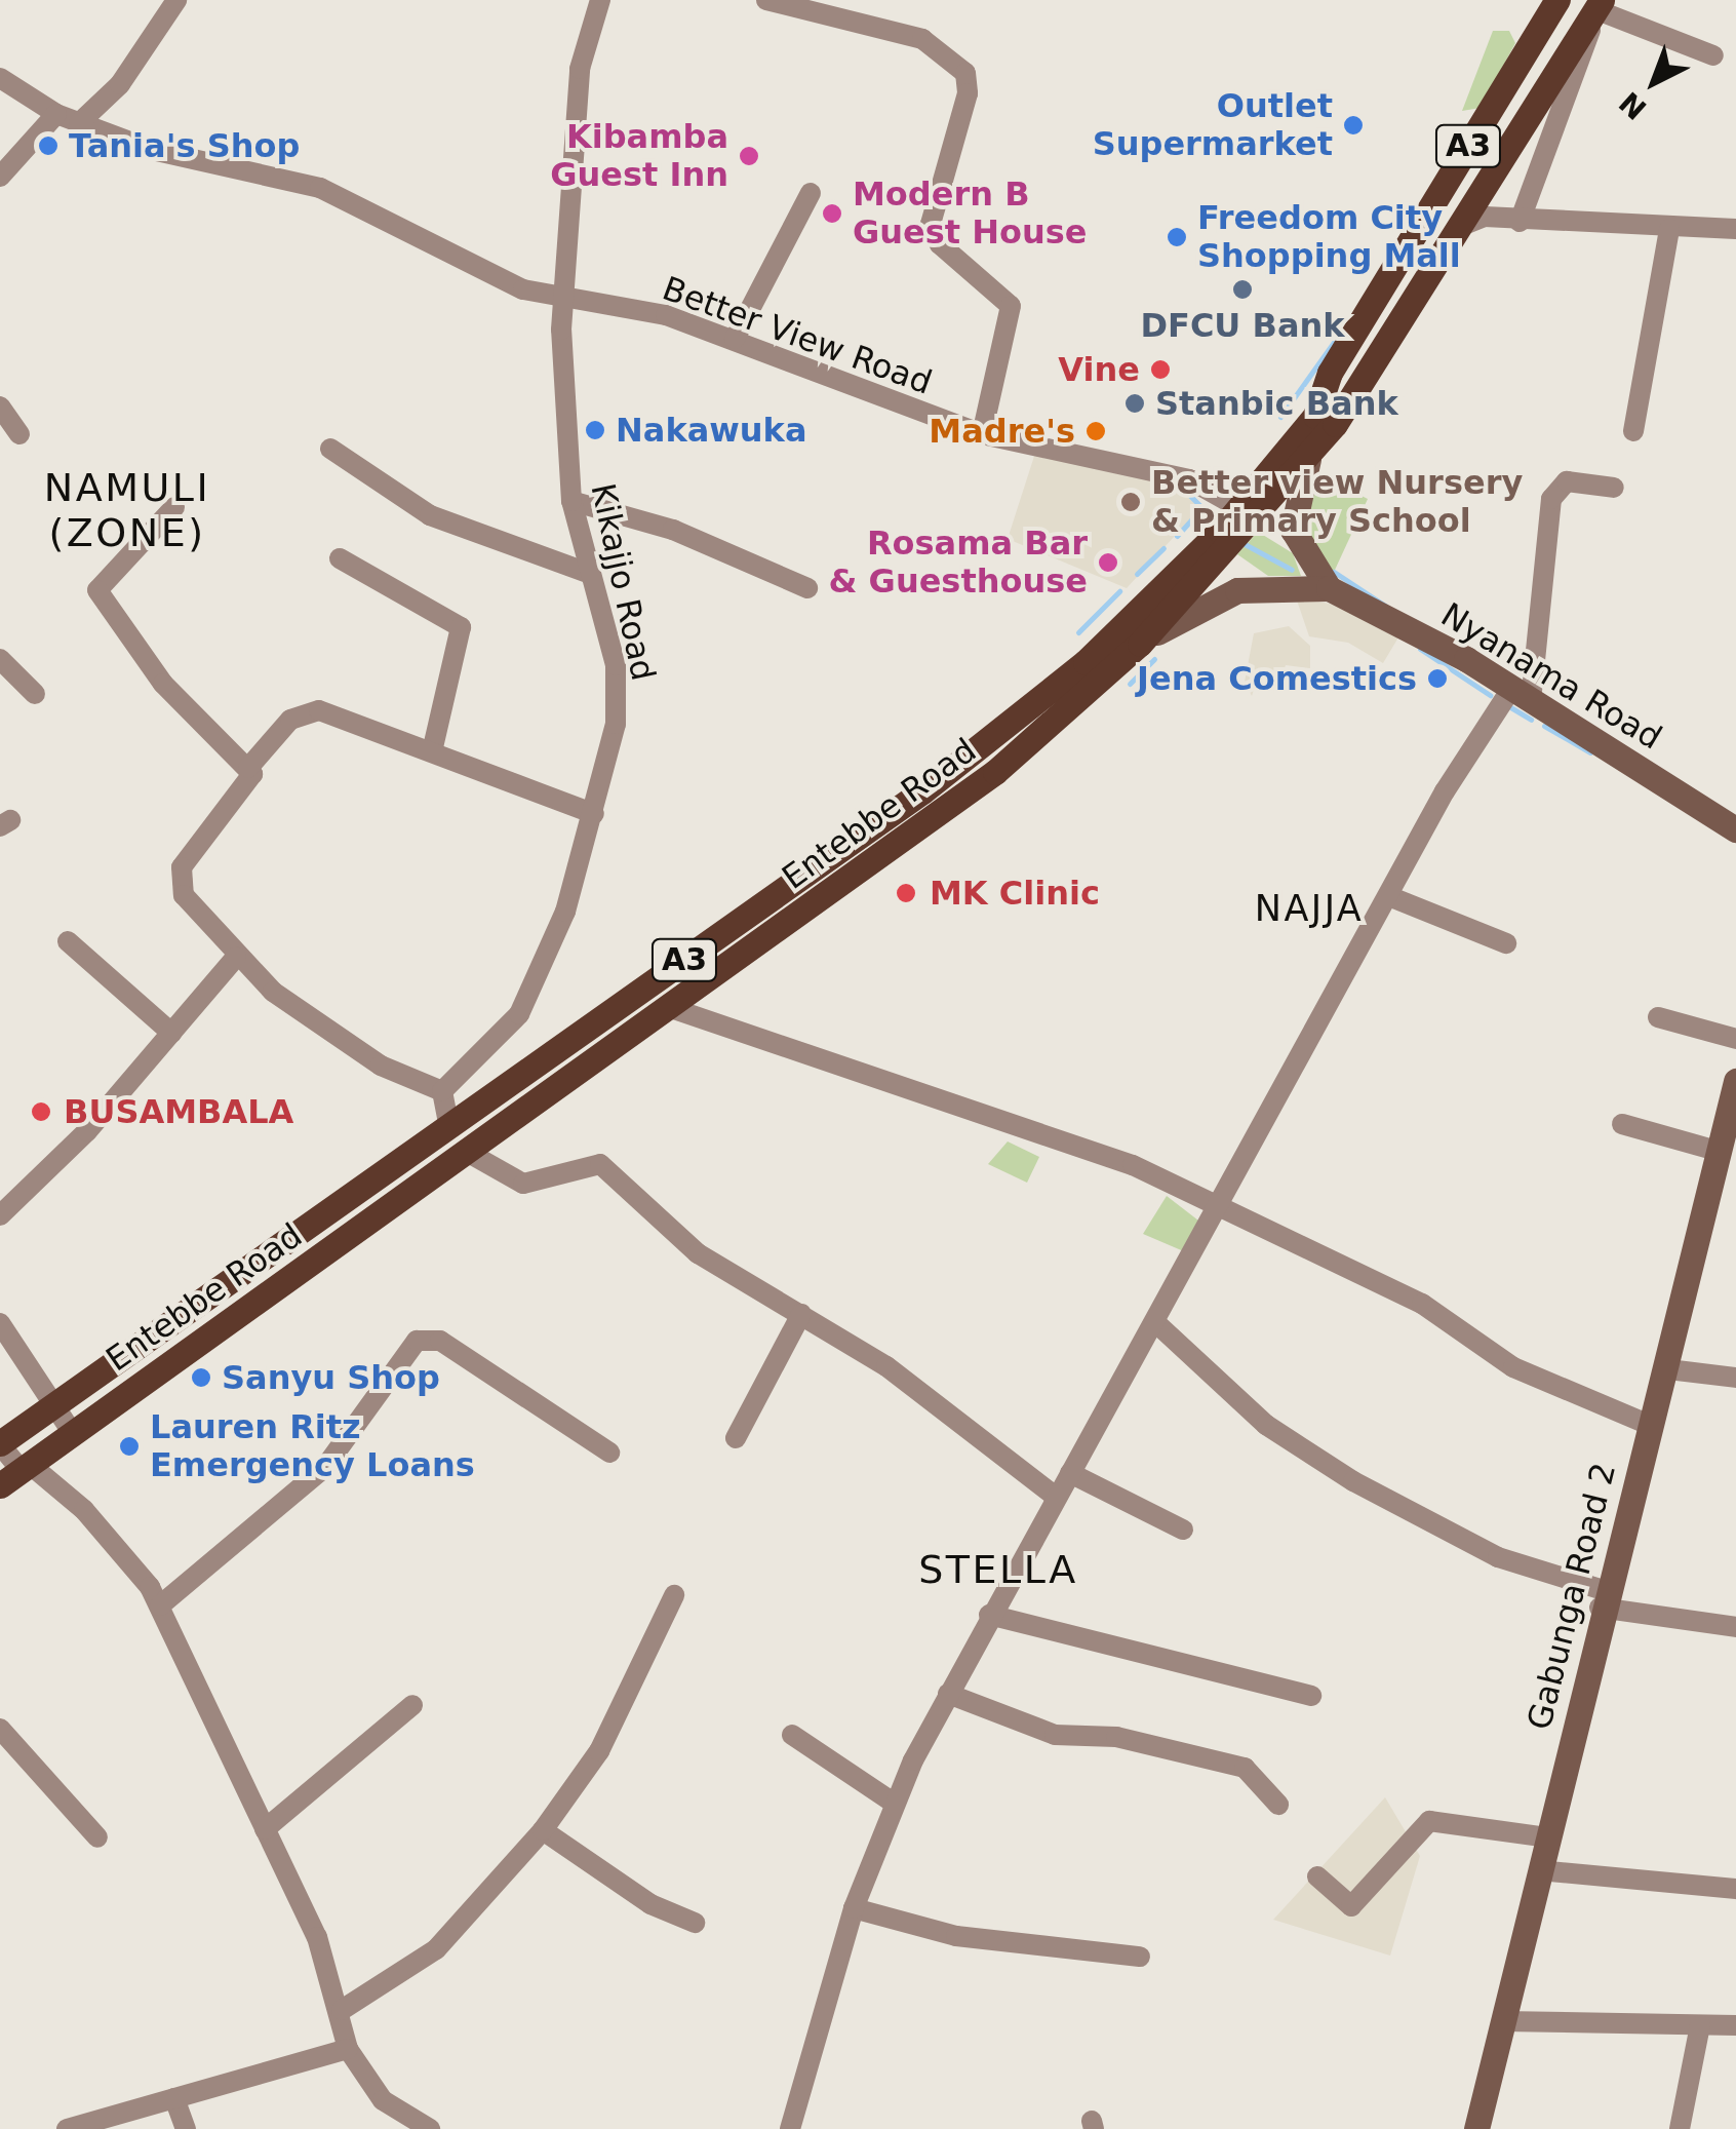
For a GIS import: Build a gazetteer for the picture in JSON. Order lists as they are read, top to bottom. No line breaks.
{"streets":{"main road":["A3","Entebbe Road"],"street":["Better View Road","Kikajjo Road","Nyanama Road","Gabunga Road 2"]},"crossings":[["Better View Road","Kikajjo Road"],["Better View Road","Entebbe Road"],["Nyanama Road","Entebbe Road"]],"districts":["NAMULI (ZONE)","NAJJA","STELLA"],"places":["Outlet Supermarket","Tania's Shop","Kibamba Guest Inn","Modern B Guest House","Freedom City Shopping Mall","DFCU Bank","Vine","Stanbic Bank","Nakawuka","Madre's","Better view Nursery & Primary School","Rosama Bar & Guesthouse","Jena Comestics","MK Clinic","BUSAMBALA","Sanyu Shop","Lauren Ritz Emergency Loans"],"north":"bottom left"}
